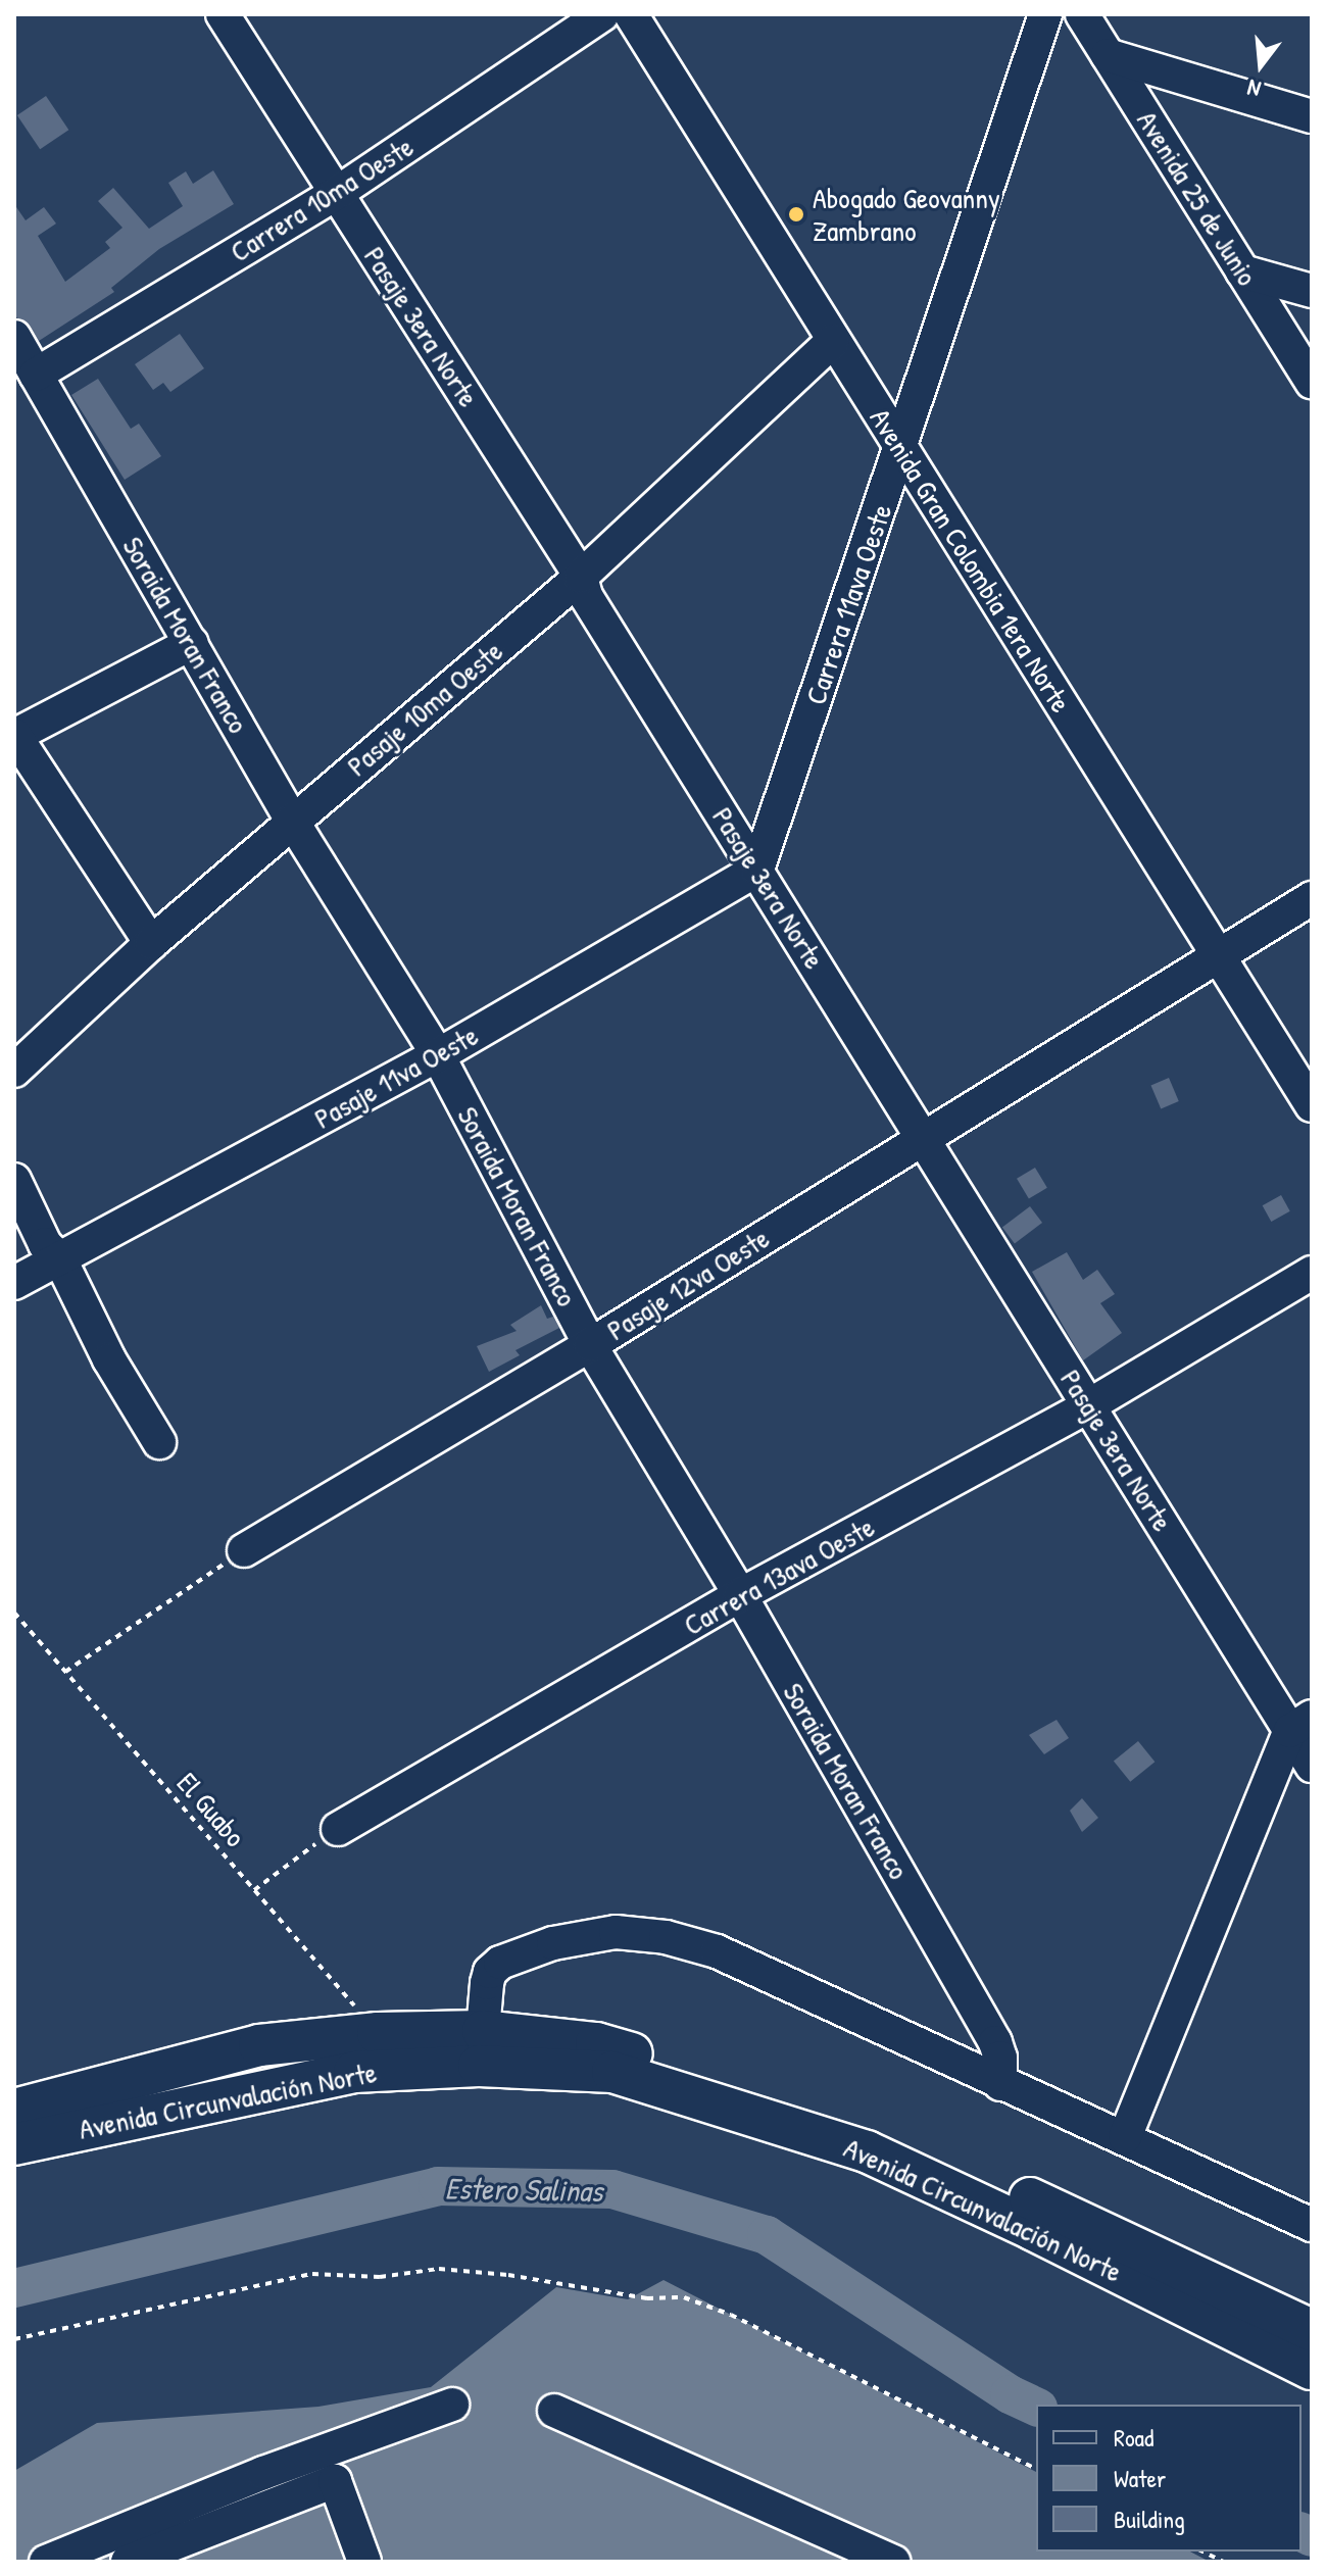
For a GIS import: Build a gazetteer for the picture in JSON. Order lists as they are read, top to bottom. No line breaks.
{"streets":{"main road":["Avenida Circunvalación Norte"],"street":["Avenida 25 de Junio","Carrera 10ma Oeste","Pasaje 3era Norte","Avenida Gran Colombia 1era Norte","Carrera 11ava Oeste","Soraida Moran Franco","Pasaje 10ma Oeste","Pasaje 11va Oeste","Pasaje 12va Oeste","Carrera 13ava Oeste"],"path":["El Guabo"]},"crossings":[["Carrera 10ma Oeste","Pasaje 3era Norte"],["Carrera 10ma Oeste","Soraida Moran Franco"],["Pasaje 3era Norte","Carrera 11ava Oeste"],["Pasaje 3era Norte","Pasaje 10ma Oeste"],["Pasaje 3era Norte","Pasaje 11va Oeste"],["Pasaje 3era Norte","Pasaje 12va Oeste"],["Pasaje 3era Norte","Carrera 13ava Oeste"],["Avenida Gran Colombia 1era Norte","Carrera 11ava Oeste"],["Avenida Gran Colombia 1era Norte","Pasaje 10ma Oeste"],["Avenida Gran Colombia 1era Norte","Pasaje 12va Oeste"],["Carrera 11ava Oeste","Pasaje 11va Oeste"],["Soraida Moran Franco","Pasaje 10ma Oeste"],["Soraida Moran Franco","Pasaje 11va Oeste"],["Soraida Moran Franco","Pasaje 12va Oeste"],["Soraida Moran Franco","Carrera 13ava Oeste"],["El Guabo","Avenida Circunvalación Norte"]],"water":["Estero Salinas"],"places":["Abogado Geovanny Zambrano"],"legend":["Road","Water","Building"],"north":"bottom"}
